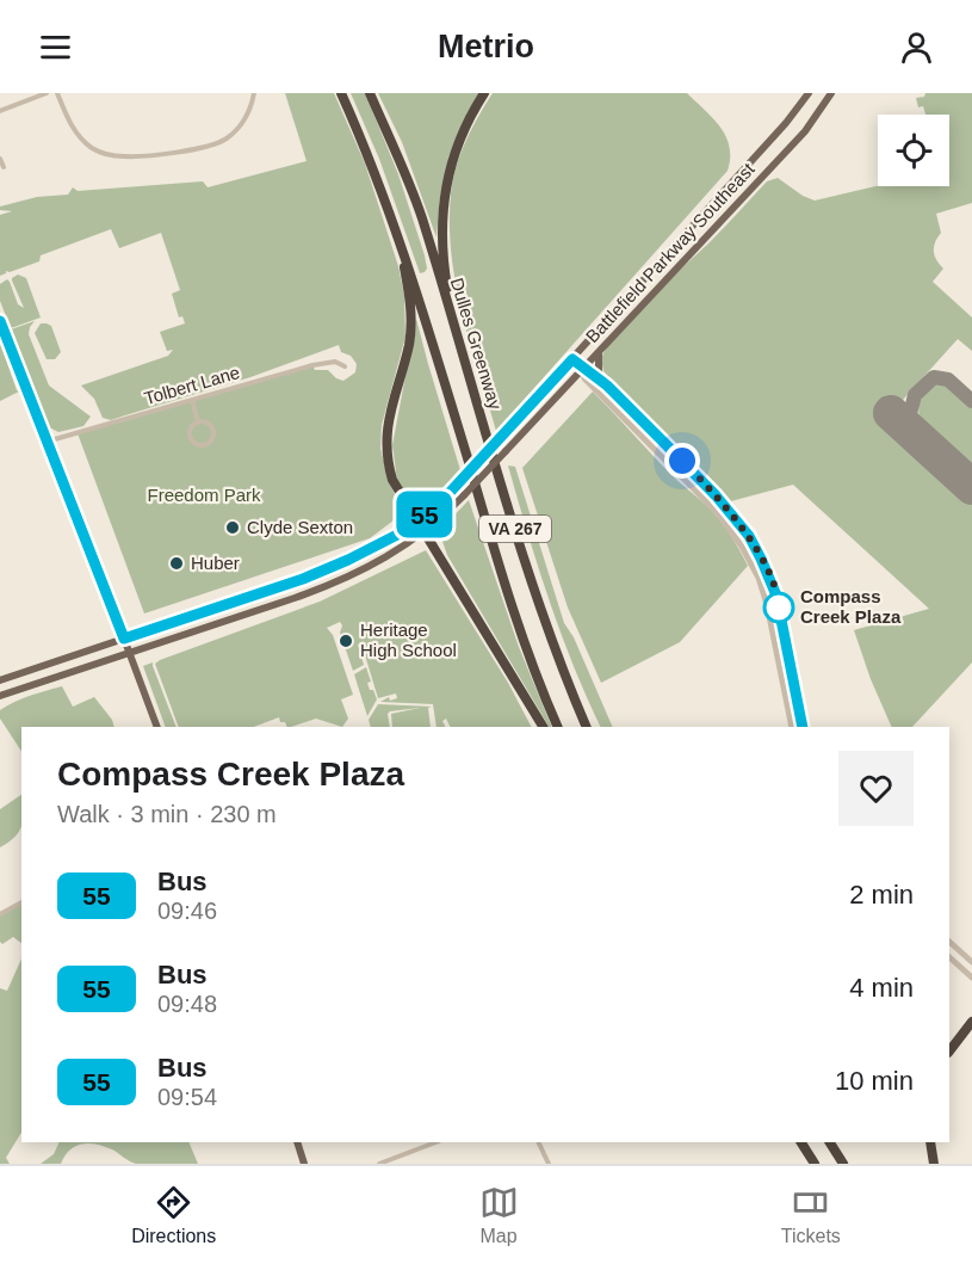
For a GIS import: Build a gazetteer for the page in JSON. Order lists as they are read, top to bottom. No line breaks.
{"streets":{"highway":["Dulles Greenway","VA 267"],"main road":["Battlefield Parkway Southeast"],"street":["Tolbert Lane"]},"parks":["Freedom Park"],"places":["Clyde Sexton","Huber","Compass Creek Plaza","Heritage High School"],"lines":["bus line 55"],"page":{"header":"Metrio","on_map":"55","heading":["Compass Creek Plaza","Walk · 3 min · 230 m"],"list":[{"mark":"55","name":"Bus","note":"09:46","value":"2 min"},{"mark":"55","name":"Bus","note":"09:48","value":"4 min"},{"mark":"55","name":"Bus","note":"09:54","value":"10 min"}],"tabs":["Directions","Map","Tickets"]}}
